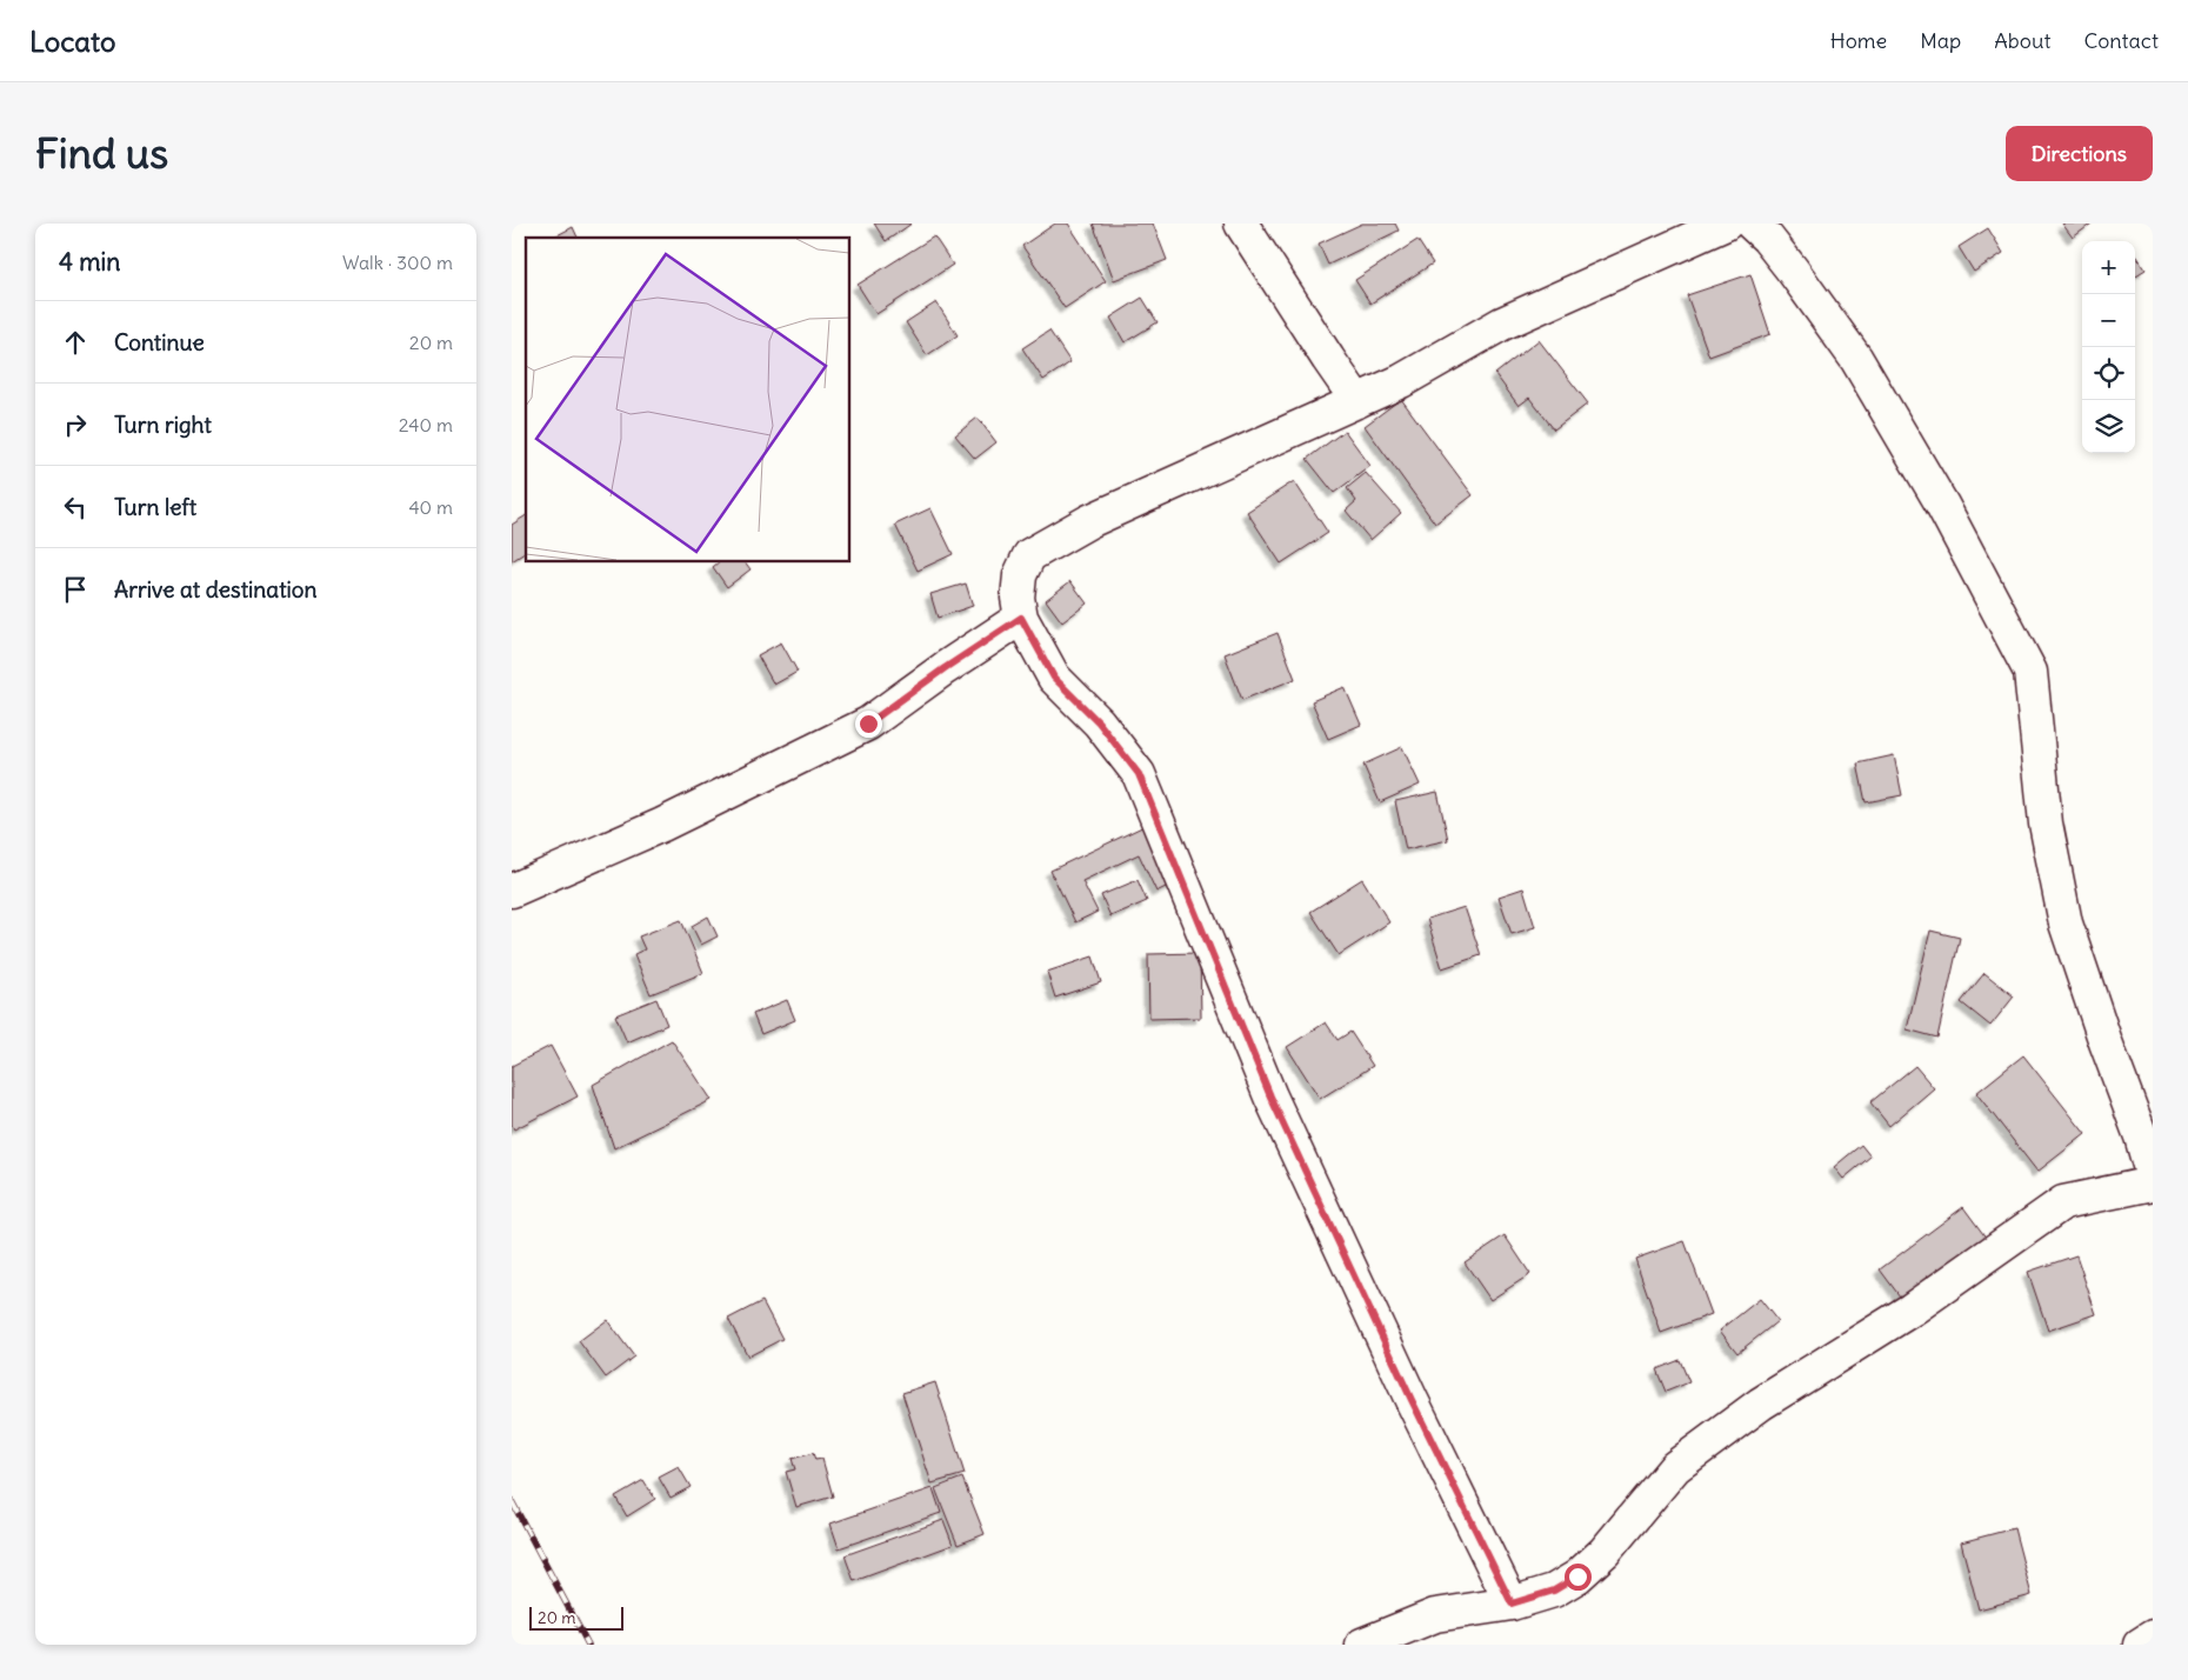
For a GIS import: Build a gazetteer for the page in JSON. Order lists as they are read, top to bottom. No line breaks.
{"scale_bar":"20 m","page":{"header":"Locato","nav":["Home","Map","About","Contact"],"buttons":"Directions","title":"Find us","heading":["4 min","Walk · 300 m"],"map_buttons":["+","−"],"list":[["Continue","20 m"],["Turn right","240 m"],["Turn left","40 m"],"Arrive at destination"],"scale":"20 m"}}
